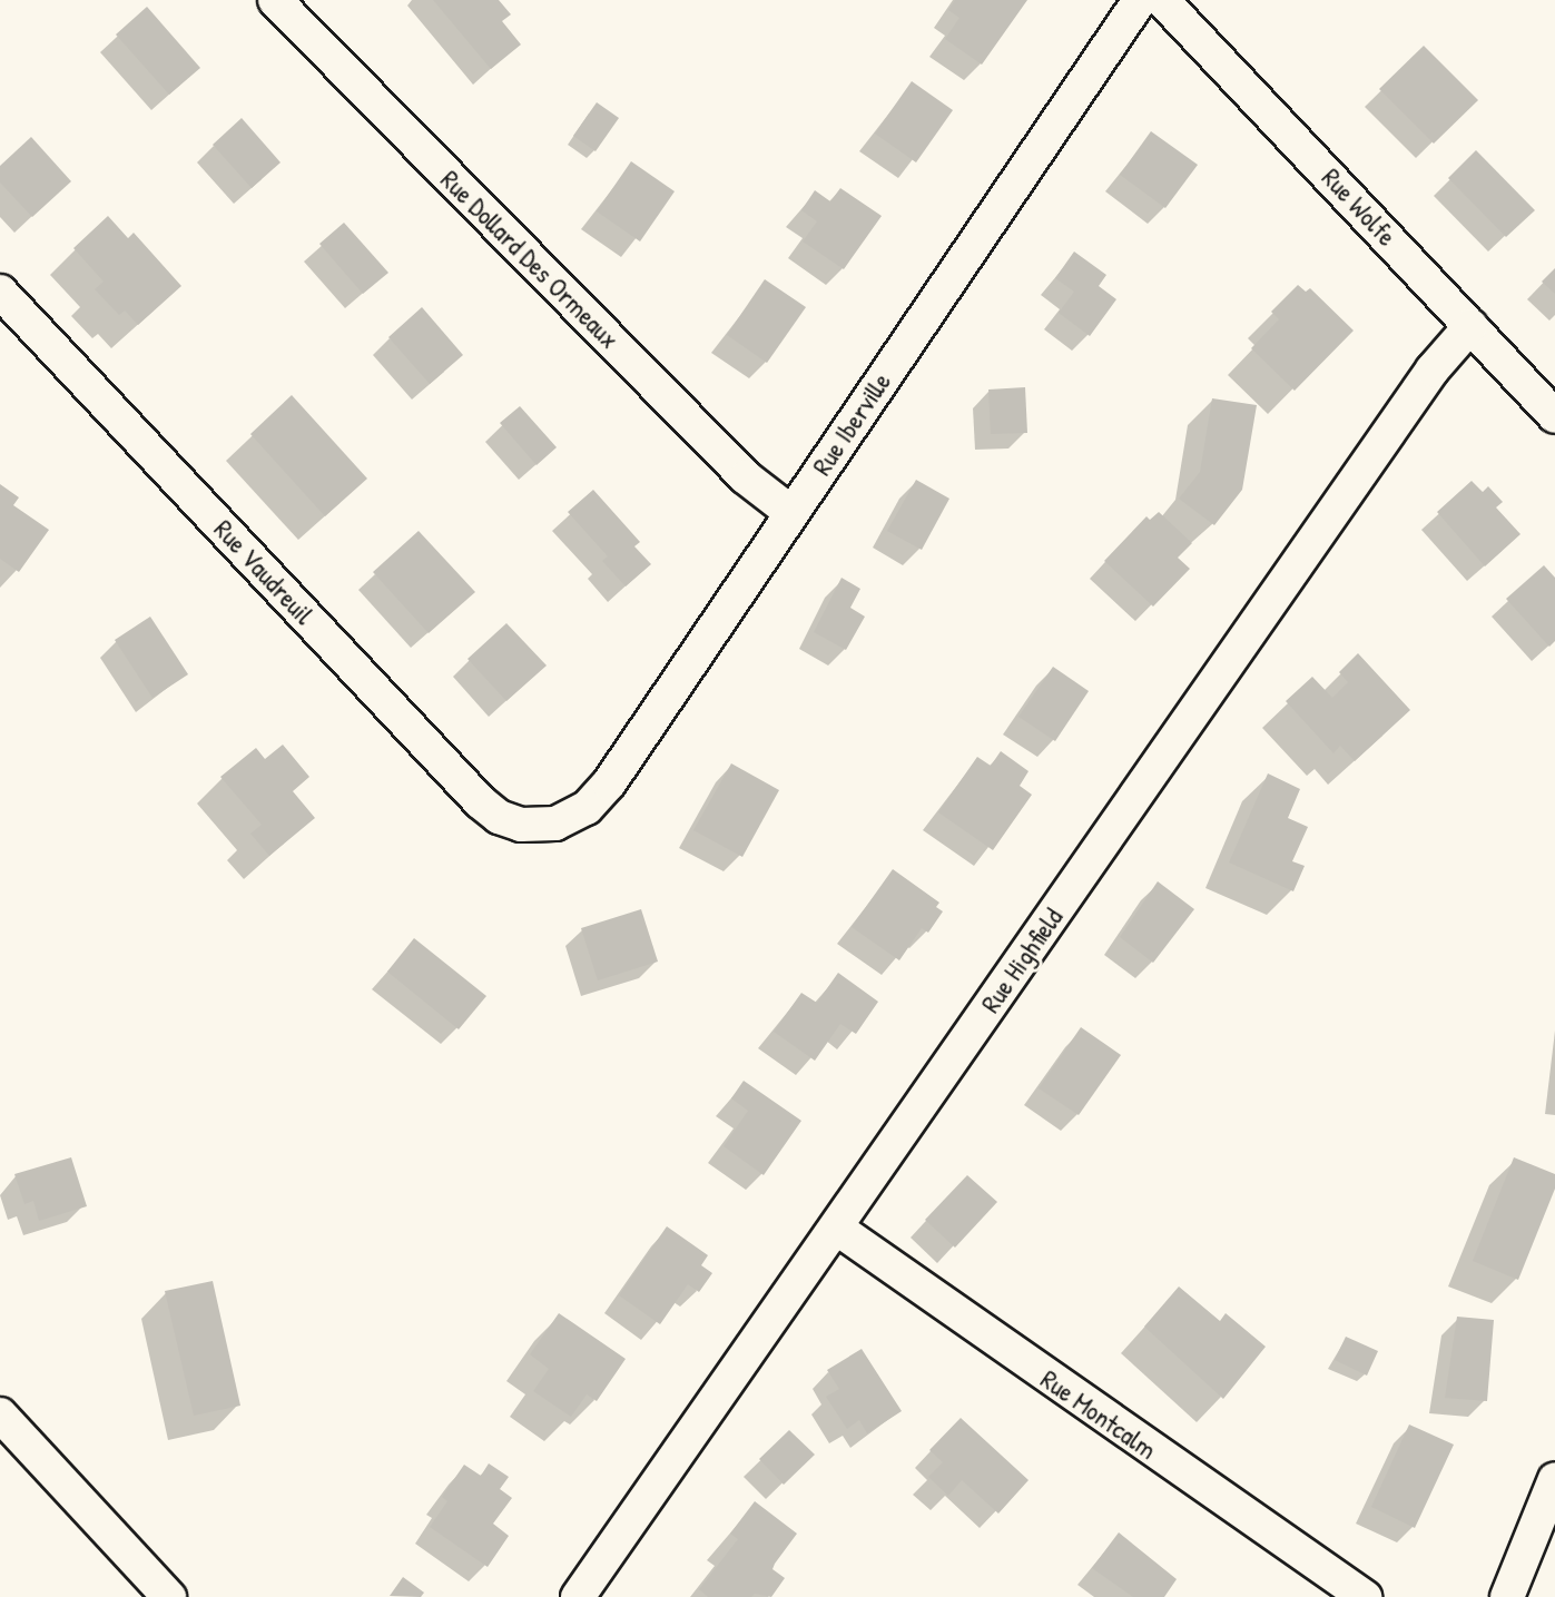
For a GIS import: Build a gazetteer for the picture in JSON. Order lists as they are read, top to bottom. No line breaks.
{"streets":{"street":["Rue Wolfe","Rue Dollard Des Ormeaux","Rue Iberville","Rue Vaudreuil","Rue Highfield","Rue Montcalm"]},"crossings":[["Rue Wolfe","Rue Highfield"],["Rue Dollard Des Ormeaux","Rue Iberville"],["Rue Iberville","Rue Vaudreuil"],["Rue Highfield","Rue Montcalm"]]}
